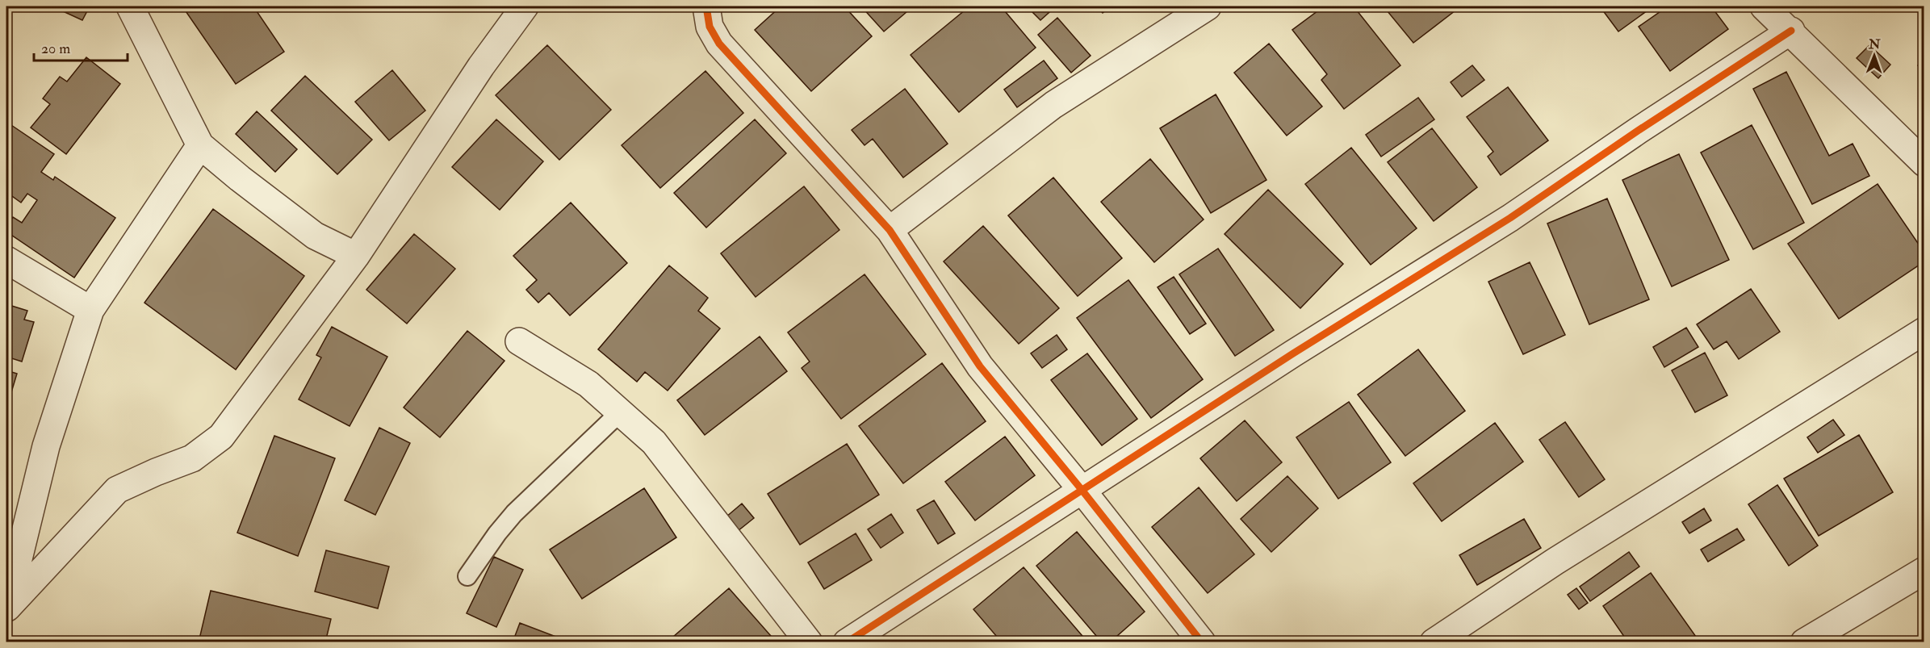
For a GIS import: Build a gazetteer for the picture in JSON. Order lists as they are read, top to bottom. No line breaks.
{"scale_bar":"20 m","north":"top"}
